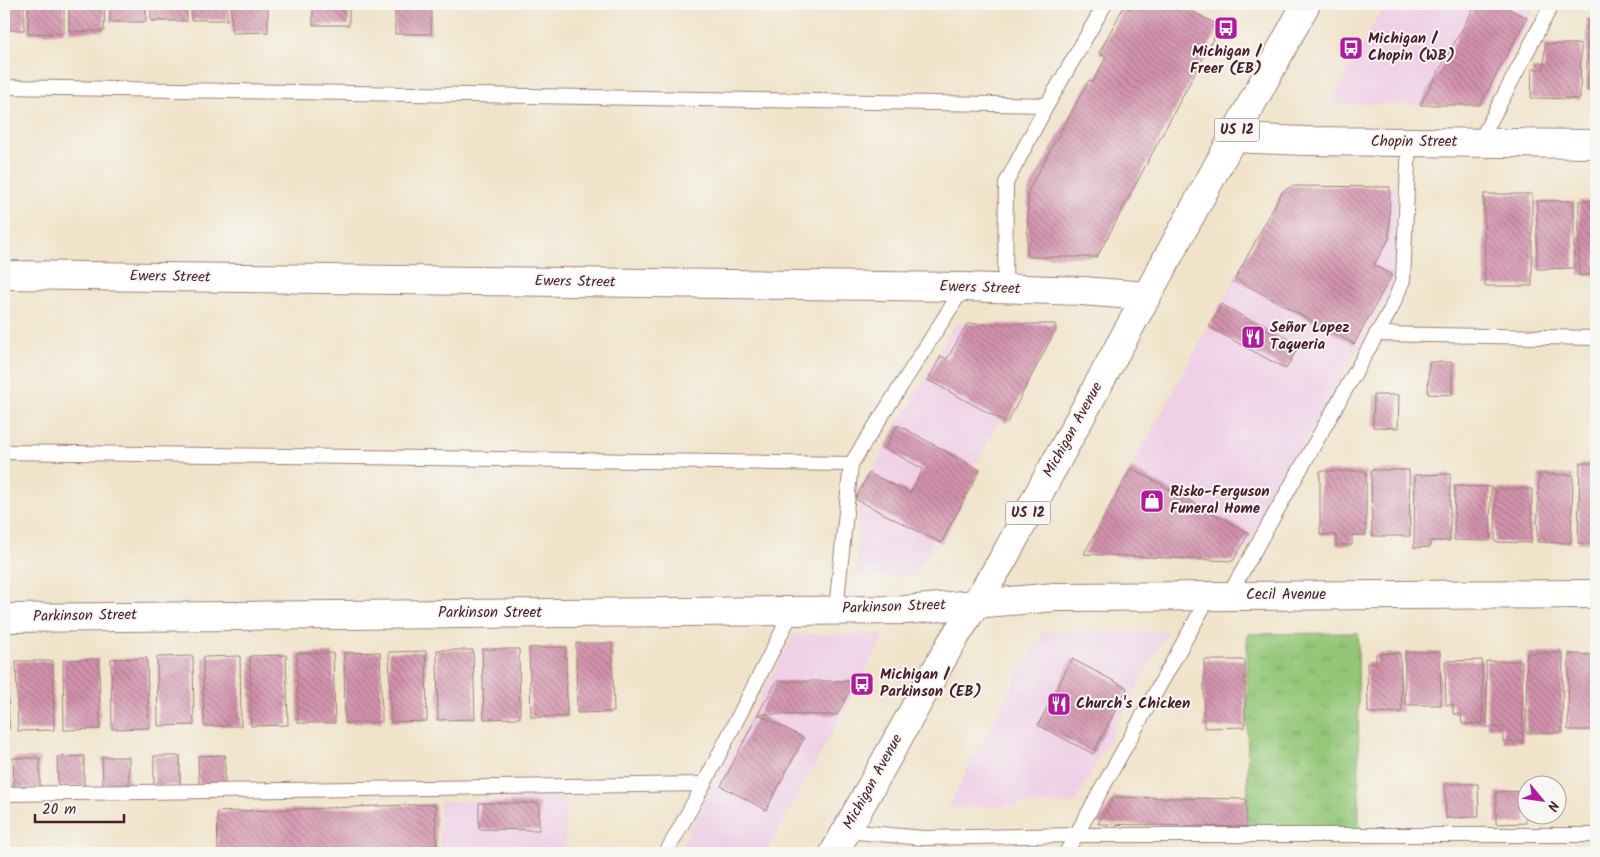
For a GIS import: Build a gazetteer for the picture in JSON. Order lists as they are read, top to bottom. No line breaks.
{"streets":{"street":["US 12","Chopin Street","Ewers Street","Michigan Avenue","Cecil Avenue","Parkinson Street"]},"crossings":[["Chopin Street","Michigan Avenue"],["Ewers Street","Michigan Avenue"],["Michigan Avenue","Cecil Avenue"],["Michigan Avenue","Parkinson Street"],["Cecil Avenue","Parkinson Street"]],"places":{"bus stop":["Michigan / Freer (EB)","Michigan / Chopin (WB)","Michigan / Parkinson (EB)"],"restaurant":["Señor Lopez Taqueria","Church's Chicken"],"shop":["Risko-Ferguson Funeral Home"]},"scale_bar":"20 m","north":"bottom right"}
